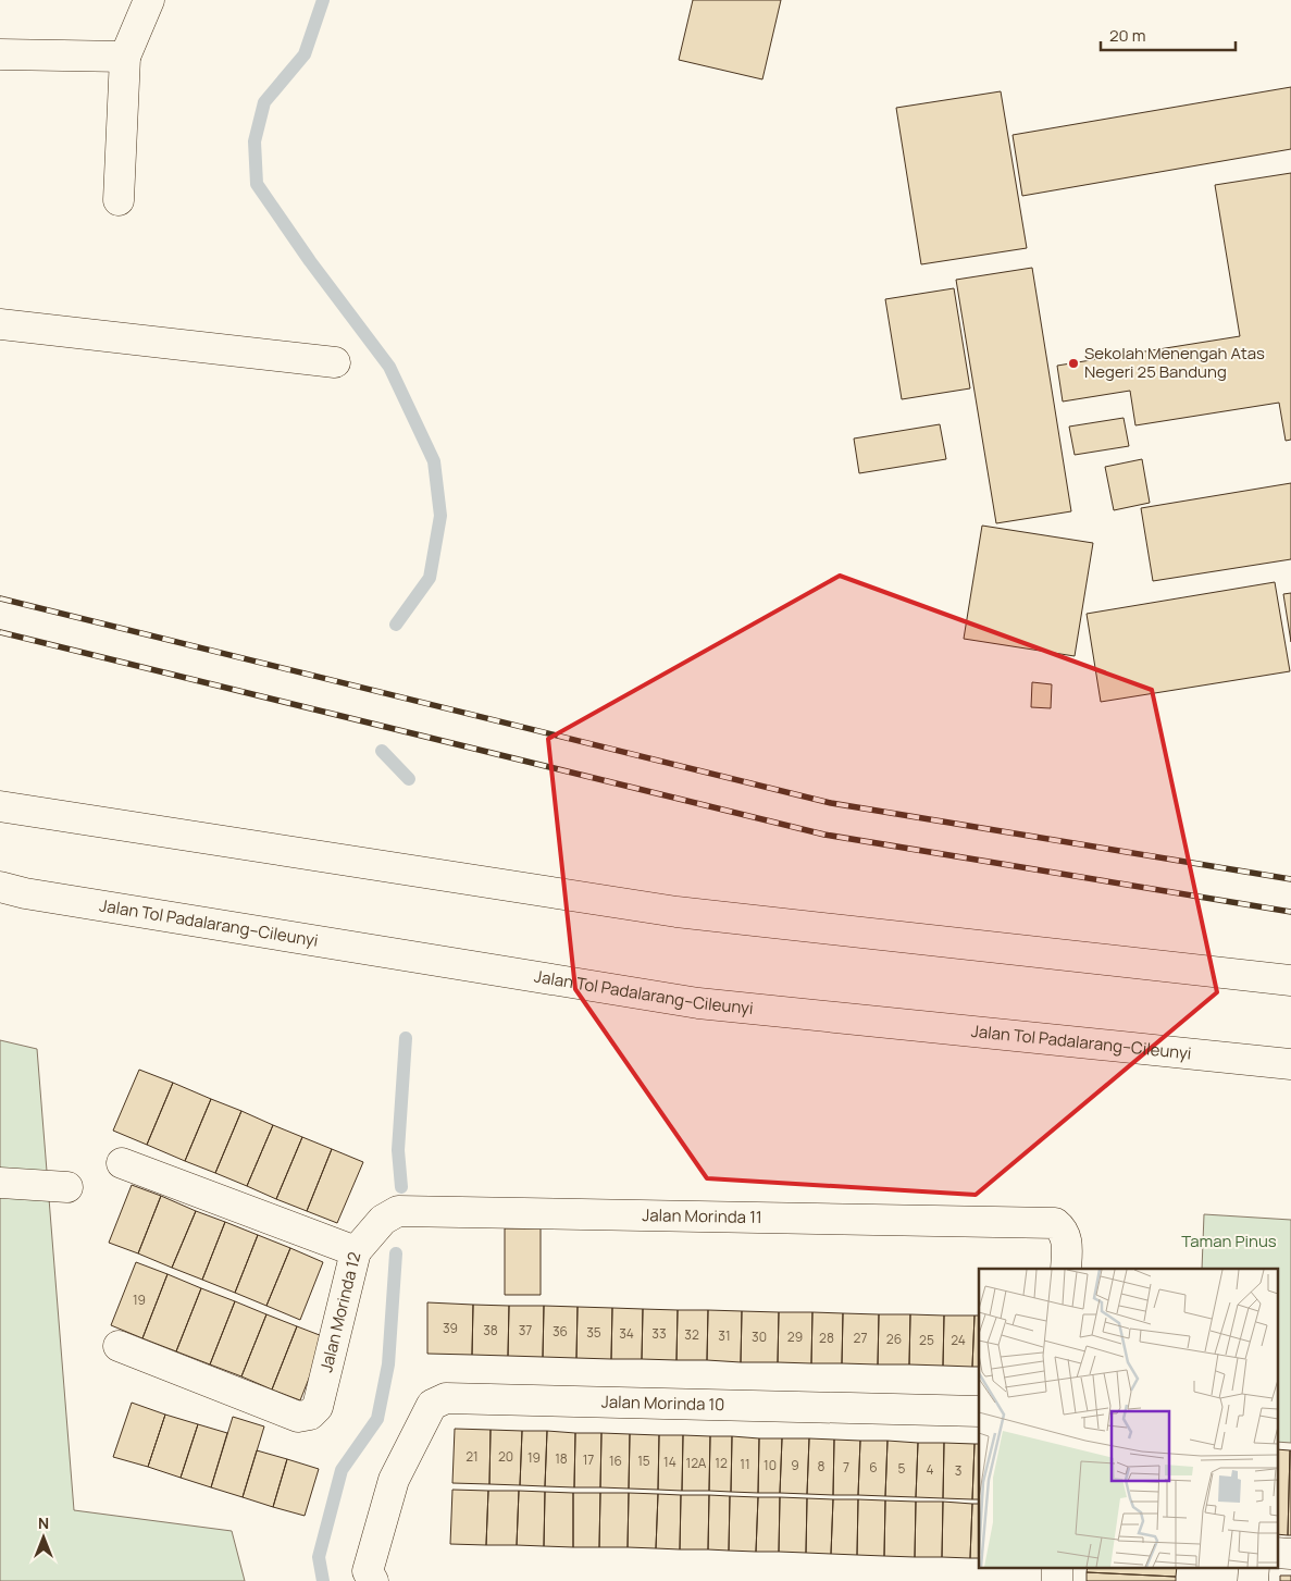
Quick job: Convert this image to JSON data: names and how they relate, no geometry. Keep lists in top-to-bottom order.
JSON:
{
  "streets": {
    "main road": [
      "Jalan Tol Padalarang–Cileunyi",
      "Jalan Morinda 11",
      "Jalan Morinda 12",
      "Jalan Morinda 10"
    ]
  },
  "crossings": [
    ["Jalan Morinda 11", "Jalan Morinda 12"]
  ],
  "parks": ["Taman Pinus"],
  "places": ["Sekolah Menengah Atas Negeri 25 Bandung"],
  "house_numbers": [
    "19",
    "39",
    "38",
    "37",
    "36",
    "35",
    "34",
    "33",
    "32",
    "31",
    "30",
    "29",
    "28",
    "27",
    "26",
    "25",
    "24",
    "21",
    "20",
    "19",
    "18",
    "17",
    "16",
    "15",
    "14",
    "12A",
    "12",
    "11",
    "10",
    "9",
    "8",
    "7",
    "6",
    "5",
    "4",
    "3"
  ],
  "scale_bar": "20 m",
  "north": "top"
}
